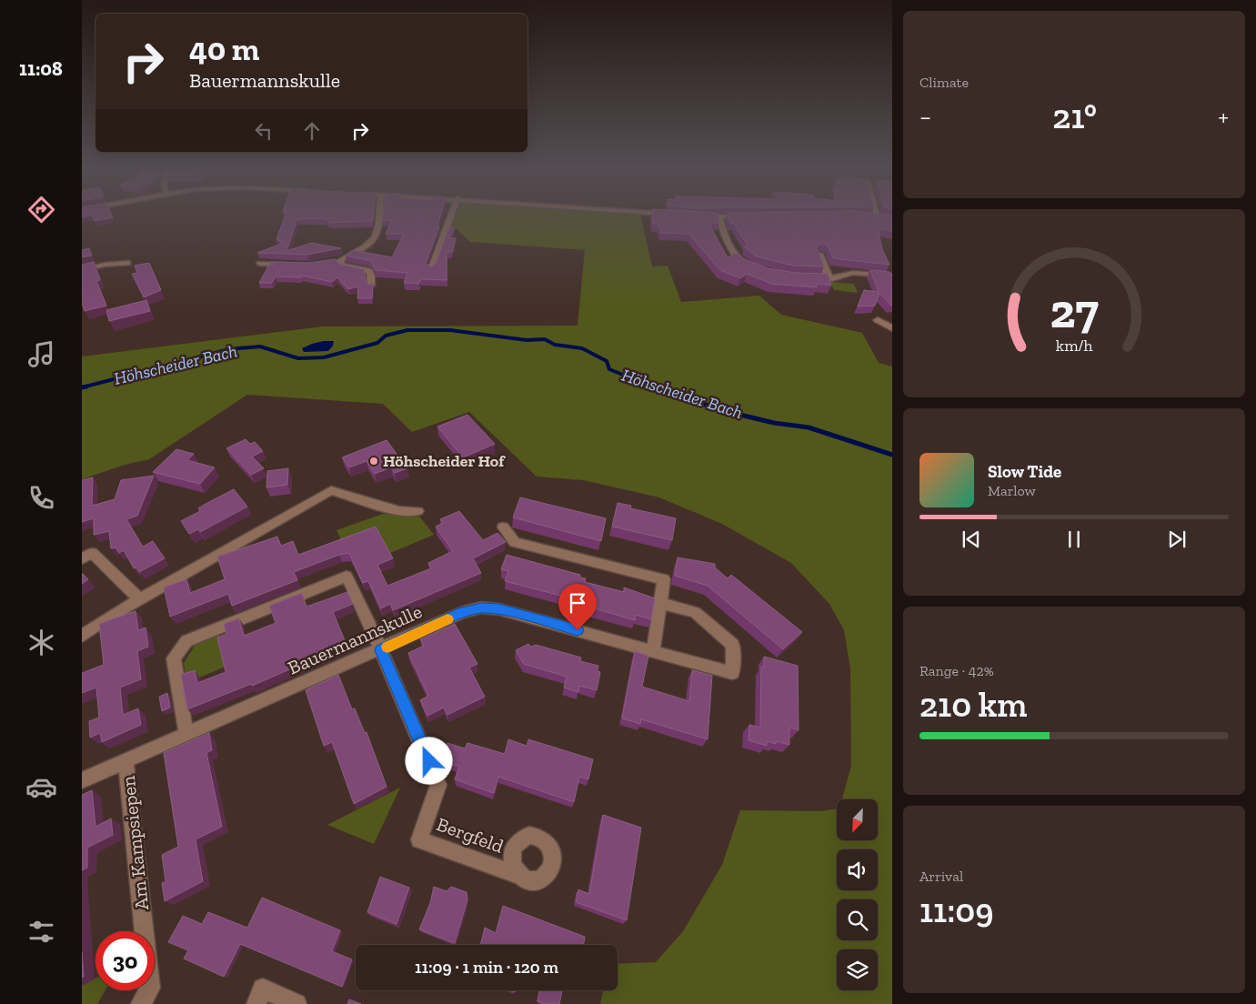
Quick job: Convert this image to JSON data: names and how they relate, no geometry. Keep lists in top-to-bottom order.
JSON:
{
  "streets": {
    "street": ["Bauermannskulle", "Bergfeld", "Am Kampsiepen"]
  },
  "crossings": [
    ["Bauermannskulle", "Bergfeld"],
    ["Bauermannskulle", "Am Kampsiepen"]
  ],
  "water": ["Höhscheider Bach"],
  "places": ["Höhscheider Hof"],
  "north": "bottom left",
  "page": {
    "tabs": "11:08",
    "tile": [
      "Climate",
      ["Range · 42%", "210 km"],
      ["Arrival", "11:09"]
    ],
    "turn": ["40 m", "Bauermannskulle"],
    "heat": ["−", "21°", "+"],
    "song": ["Slow Tide", "Marlow"],
    "limit": "30",
    "trip": "11:09 · 1 min · 120 m",
    "gauge": ["27", "km/h"]
  }
}
